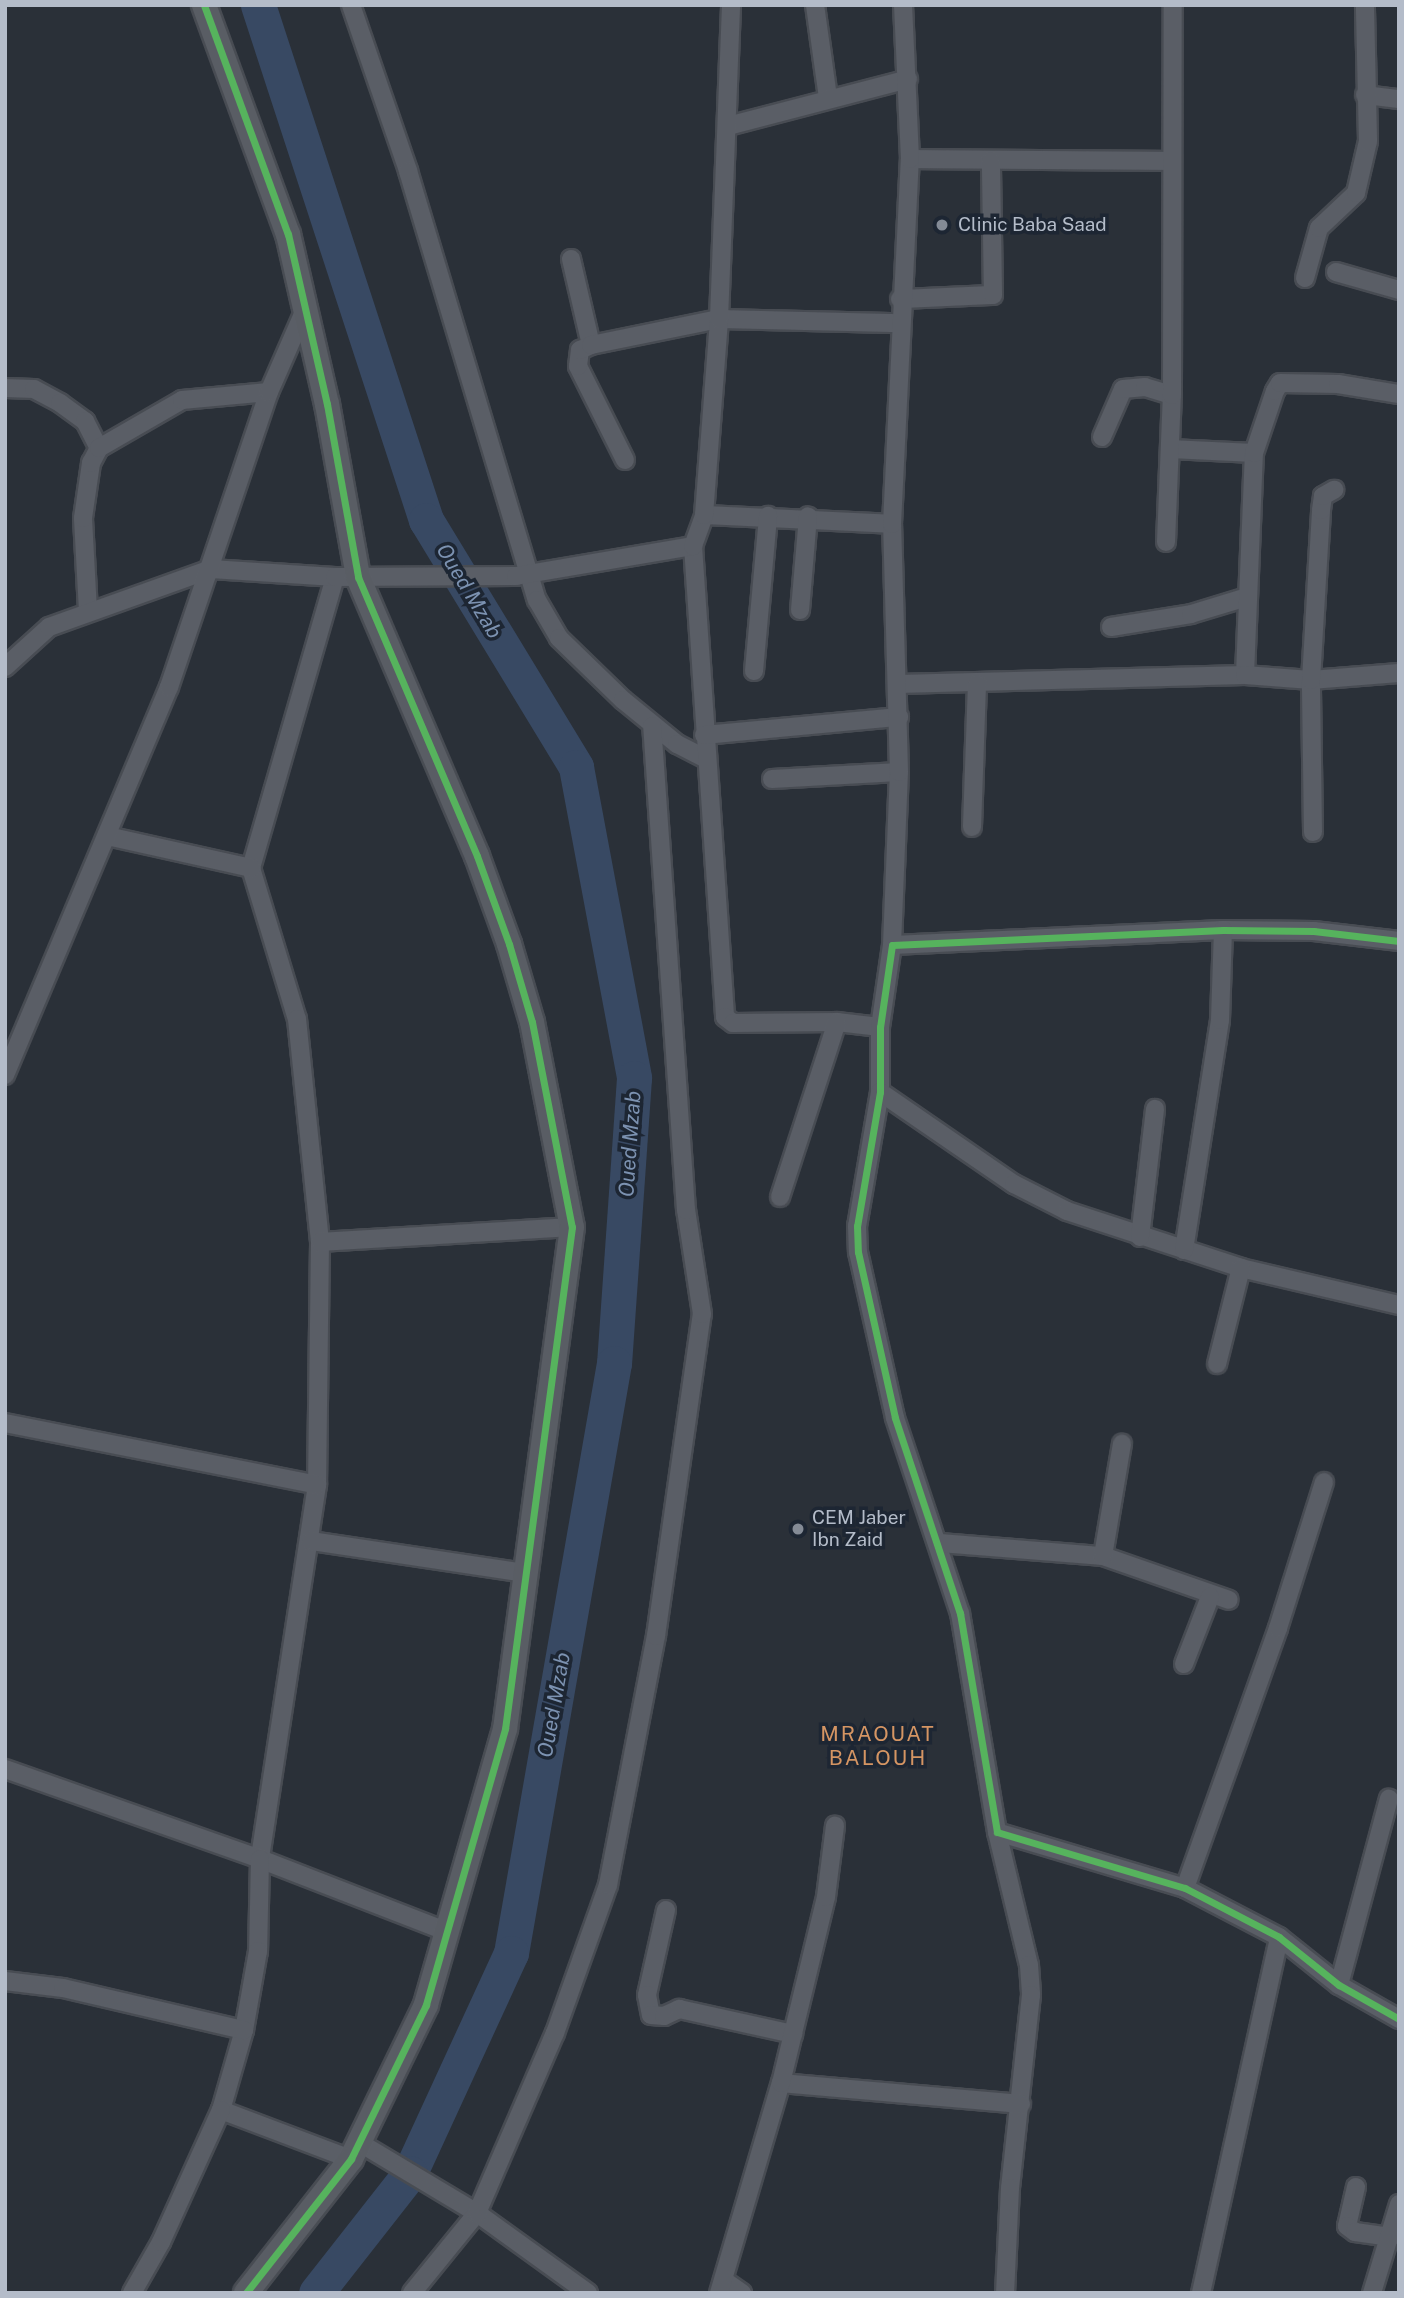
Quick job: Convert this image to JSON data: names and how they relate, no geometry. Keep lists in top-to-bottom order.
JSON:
{
  "districts": ["MRAOUAT BALOUH"],
  "water": ["Oued Mzab"],
  "places": ["Clinic Baba Saad", "CEM Jaber Ibn Zaid"]
}
